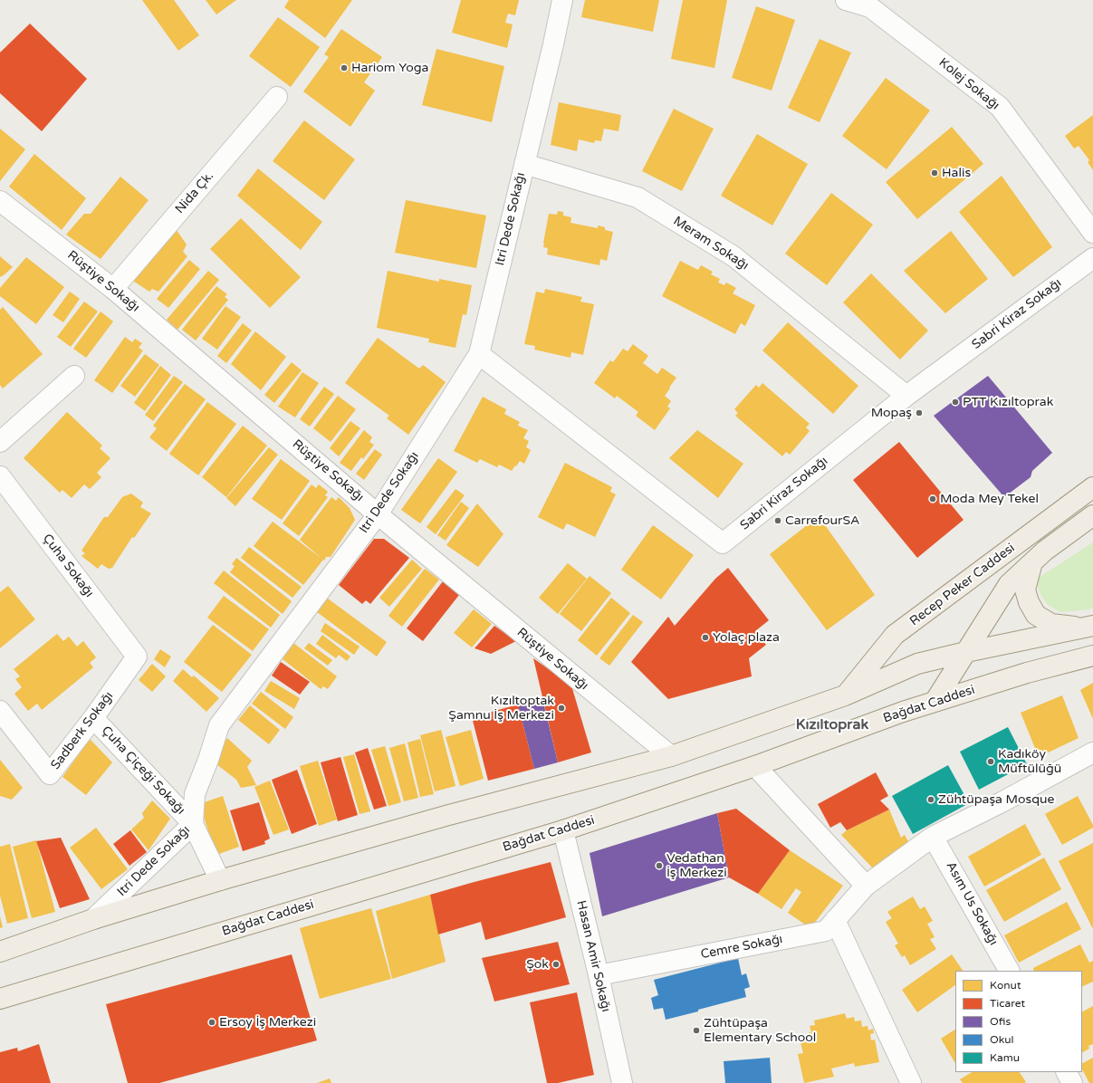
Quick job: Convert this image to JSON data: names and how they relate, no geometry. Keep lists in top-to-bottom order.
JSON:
{
  "streets": {
    "main road": ["Recep Peker Caddesi", "Bağdat Caddesi"],
    "street": [
      "Kolej Sokağı",
      "Nida Çk.",
      "Itri Dede Sokağı",
      "Meram Sokağı",
      "Rüştiye Sokağı",
      "Sabri Kiraz Sokağı",
      "Çuha Sokağı",
      "Sadberk Sokağı",
      "Çuha Çiçeği Sokağı",
      "Asım Us Sokağı",
      "Cemre Sokağı",
      "Hasan Amir Sokağı"
    ]
  },
  "crossings": [
    ["Nida Çk.", "Rüştiye Sokağı"],
    ["Itri Dede Sokağı", "Meram Sokağı"],
    ["Itri Dede Sokağı", "Rüştiye Sokağı"],
    ["Itri Dede Sokağı", "Sabri Kiraz Sokağı"],
    ["Itri Dede Sokağı", "Çuha Çiçeği Sokağı"],
    ["Meram Sokağı", "Sabri Kiraz Sokağı"],
    ["Çuha Sokağı", "Sadberk Sokağı"],
    ["Recep Peker Caddesi", "Bağdat Caddesi"],
    ["Bağdat Caddesi", "Hasan Amir Sokağı"],
    ["Sadberk Sokağı", "Çuha Çiçeği Sokağı"],
    ["Asım Us Sokağı", "Cemre Sokağı"],
    ["Cemre Sokağı", "Hasan Amir Sokağı"]
  ],
  "districts": ["Kızıltoprak"],
  "places": [
    "Hariom Yoga",
    "Halis",
    "PTT Kızıltoprak",
    "Mopaş",
    "Moda Mey Tekel",
    "CarrefourSA",
    "Yolaç plaza",
    "Kızıltoptak Şamnu İş Merkezi",
    "Kadıköy Müftülüğü",
    "Zühtüpaşa Mosque",
    "Vedathan İş Merkezi",
    "Şok",
    "Ersoy İş Merkezi",
    "Zühtüpaşa Elementary School"
  ],
  "legend": [
    "Konut",
    "Ticaret",
    "Ofis",
    "Okul",
    "Kamu"
  ]
}
